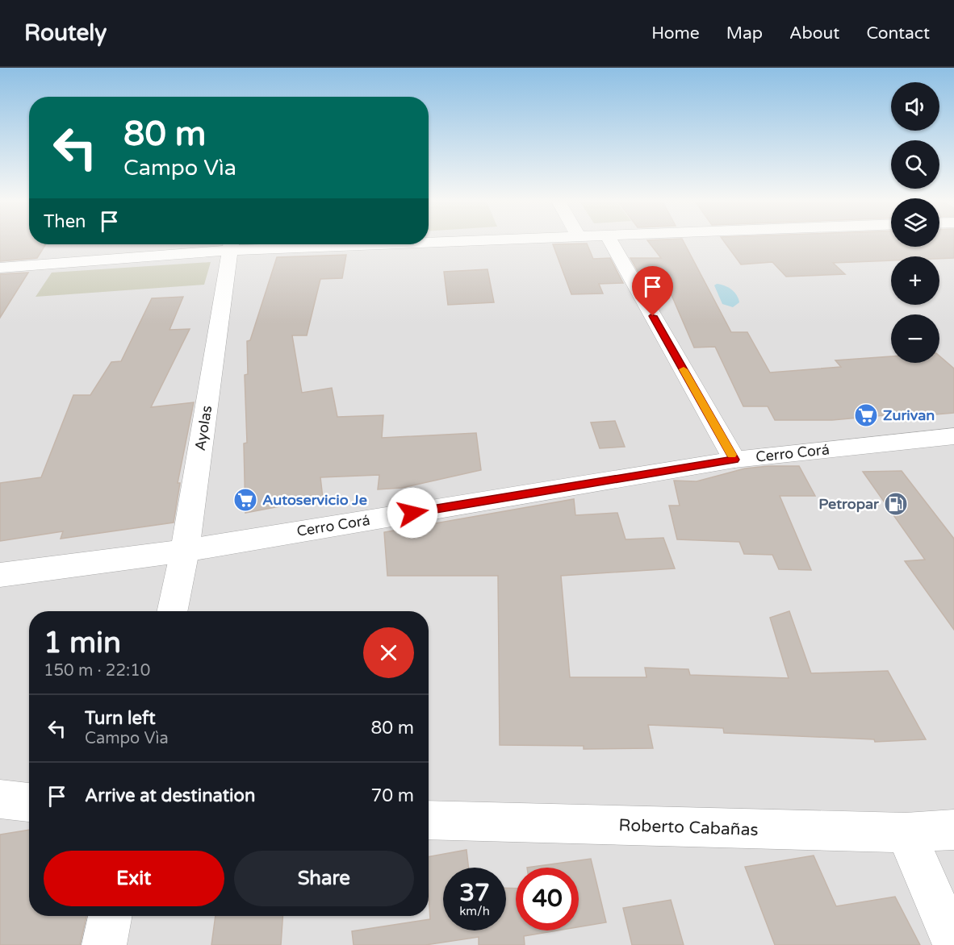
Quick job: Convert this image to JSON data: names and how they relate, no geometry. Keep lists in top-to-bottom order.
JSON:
{
  "streets": {
    "street": ["Ayolas", "Cerro Corá", "Roberto Cabañas"]
  },
  "crossings": [
    ["Ayolas", "Cerro Corá"]
  ],
  "places": {
    "supermarket": ["Zurivan", "Autoservicio Je"],
    "fuel station": ["Petropar"]
  },
  "page": {
    "header": "Routely",
    "nav": [
      "Home",
      "Map",
      "About",
      "Contact"
    ],
    "map_buttons": ["+", "−"],
    "turn": ["80 m", "Campo Vìa"],
    "then": "Then",
    "heading": ["1 min", "150 m · 22:10"],
    "list": [
      {
        "name": "Turn left",
        "note": "Campo Vìa",
        "value": "80 m"
      },
      {
        "name": "Arrive at destination",
        "value": "70 m"
      }
    ],
    "buttons": ["Exit", "Share"],
    "speed": "37 km/h",
    "limit": "40"
  }
}
